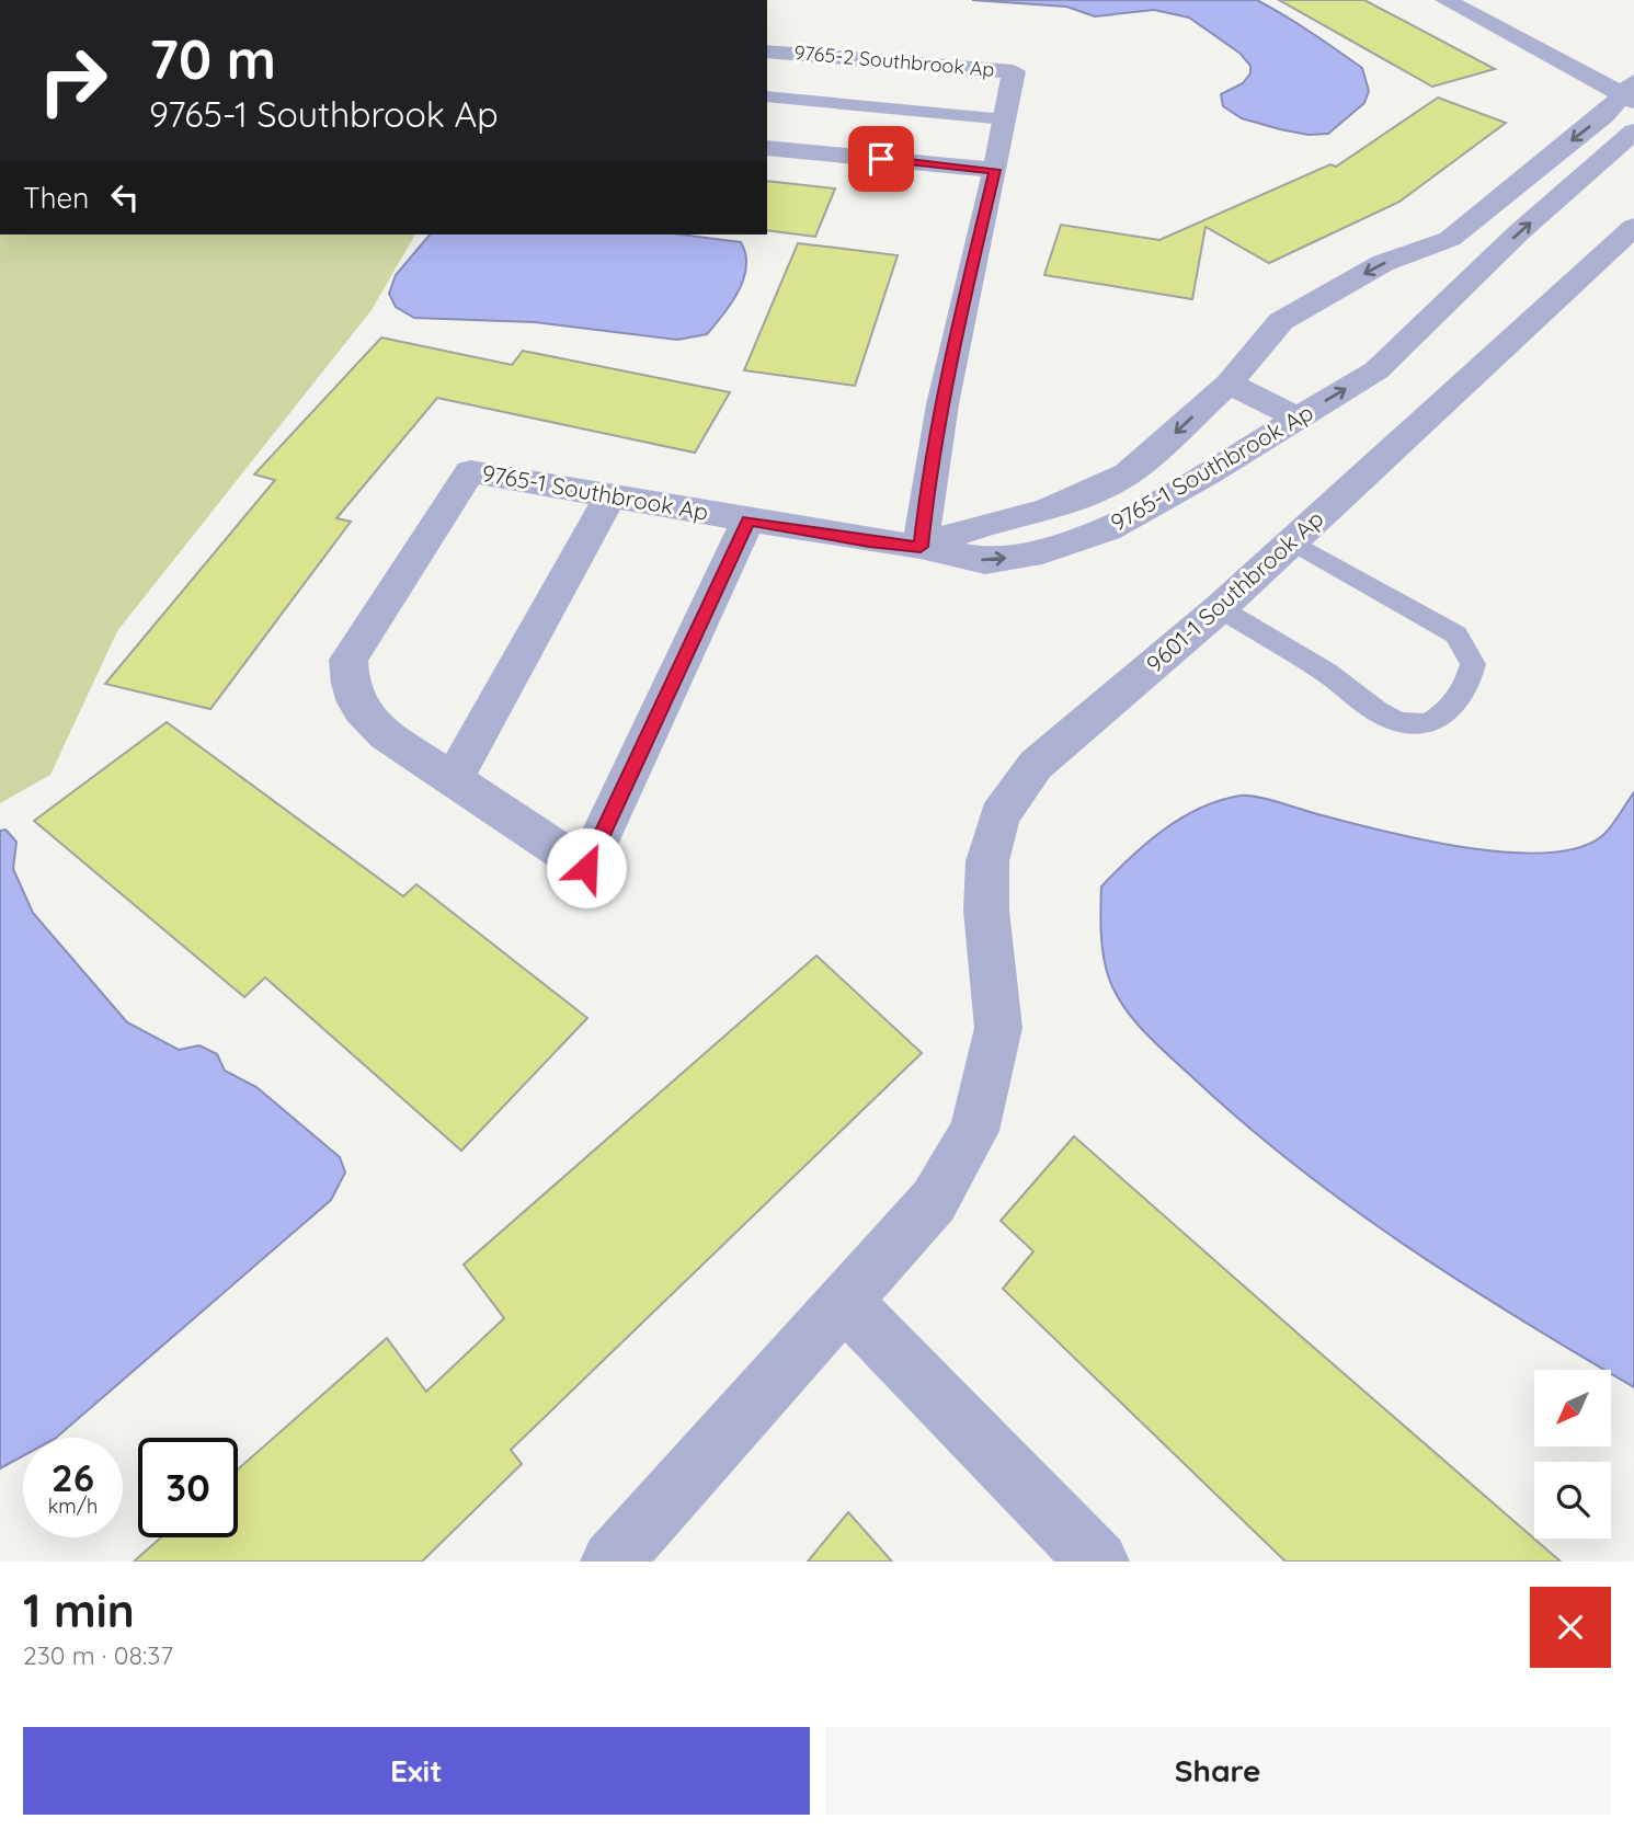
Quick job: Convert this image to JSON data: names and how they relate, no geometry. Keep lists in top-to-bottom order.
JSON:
{
  "streets": {
    "street": ["9765-2 Southbrook Ap", "9765-1 Southbrook Ap", "9601-1 Southbrook Ap"]
  },
  "crossings": [
    ["9765-2 Southbrook Ap", "9765-1 Southbrook Ap"]
  ],
  "north": "bottom left",
  "page": {
    "turn": ["70 m", "9765-1 Southbrook Ap"],
    "then": "Then",
    "speed": "26 km/h",
    "limit": "30",
    "heading": ["1 min", "230 m · 08:37"],
    "buttons": ["Exit", "Share"]
  }
}
